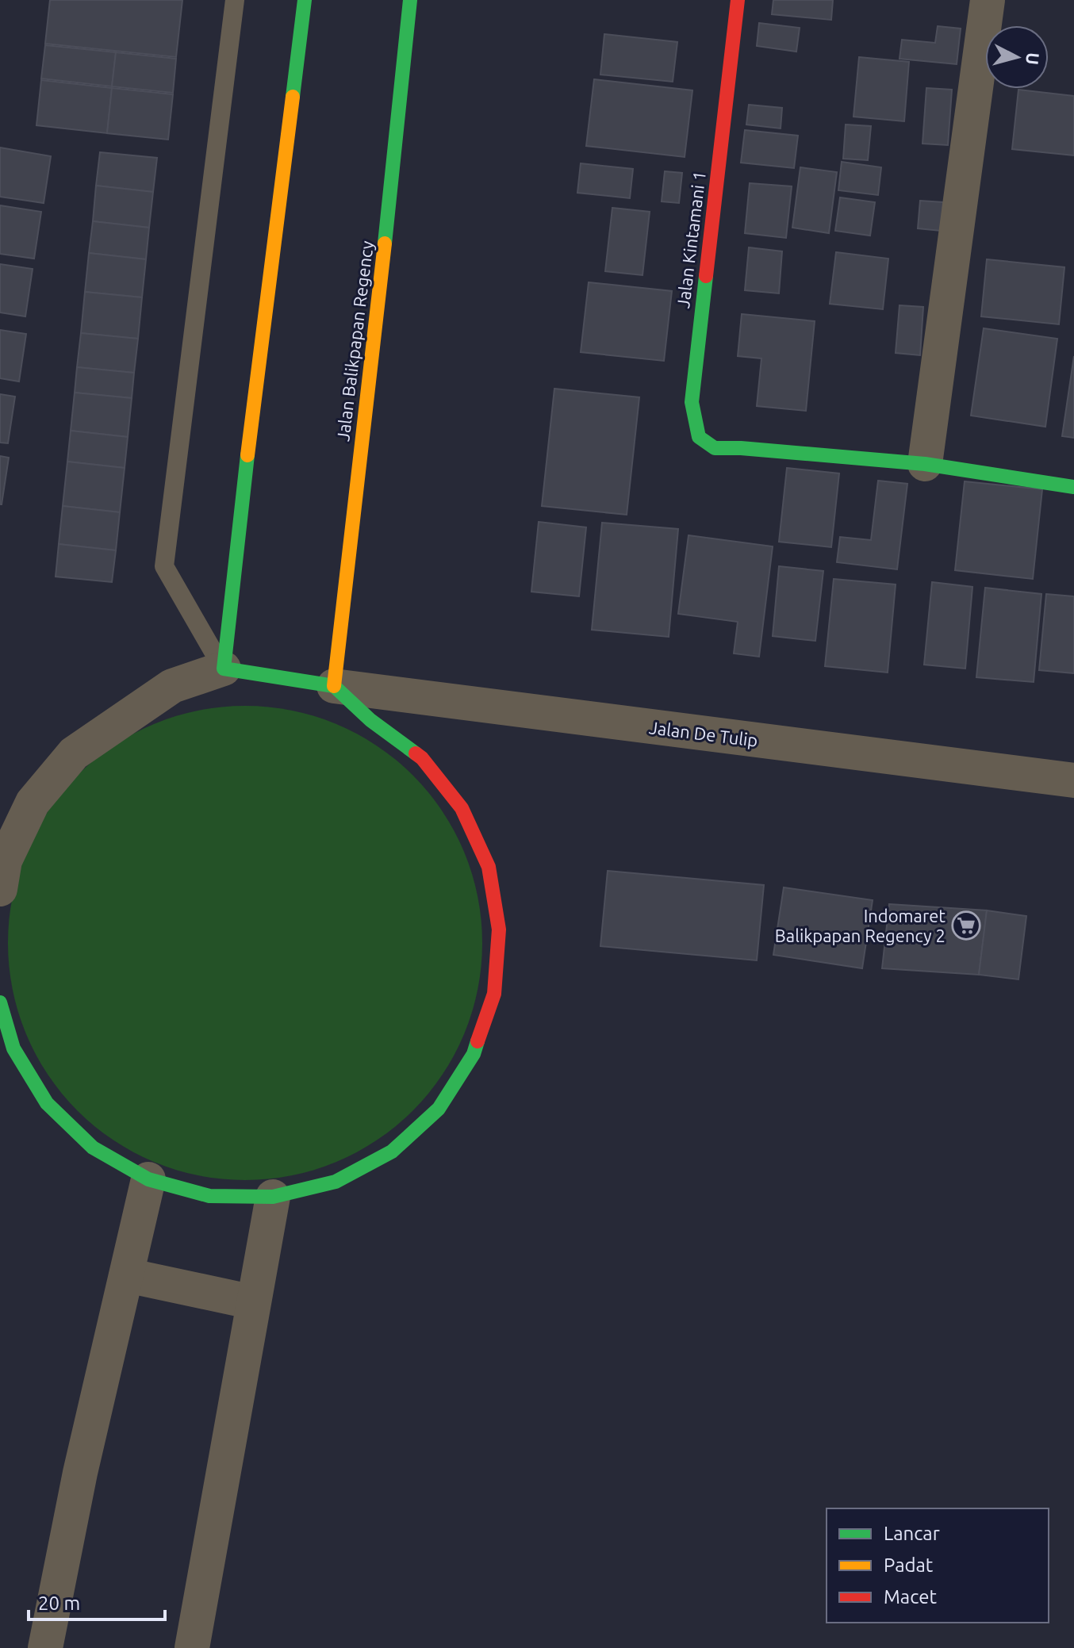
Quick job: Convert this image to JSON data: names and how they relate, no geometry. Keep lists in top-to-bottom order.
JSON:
{
  "streets": {
    "street": ["Jalan Kintamani 1", "Jalan Balikpapan Regency", "Jalan De Tulip"]
  },
  "crossings": [
    ["Jalan Balikpapan Regency", "Jalan De Tulip"]
  ],
  "places": {
    "supermarket": ["Indomaret Balikpapan Regency 2"]
  },
  "legend": ["Lancar", "Padat", "Macet"],
  "scale_bar": "20 m",
  "north": "right"
}
